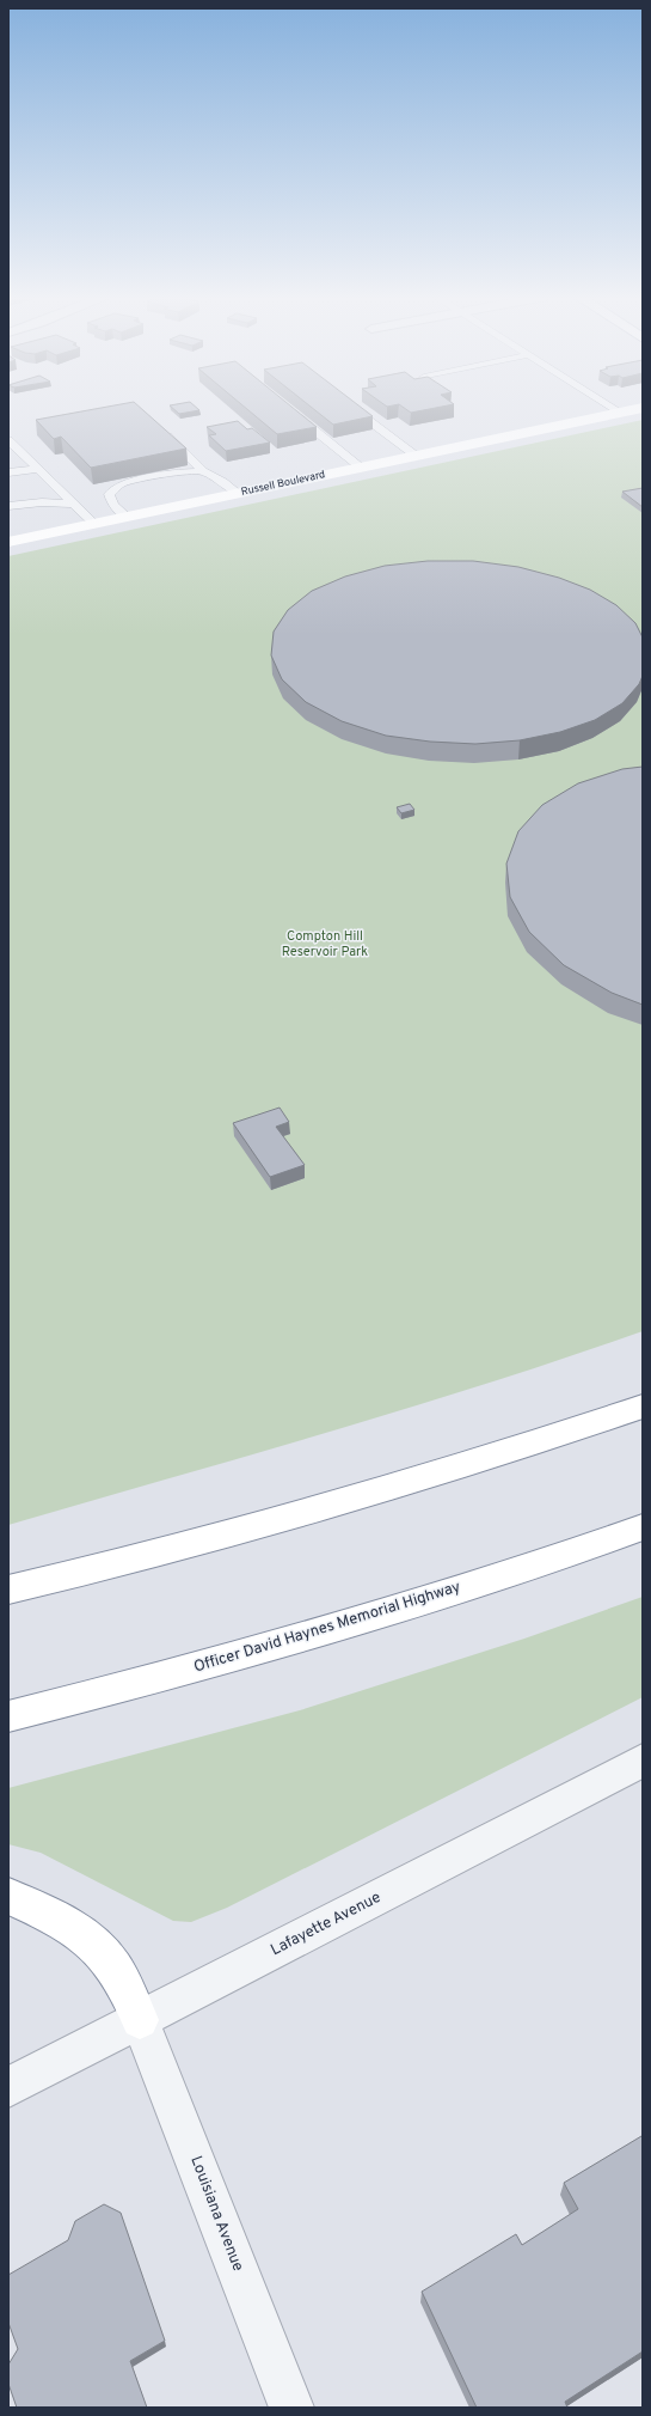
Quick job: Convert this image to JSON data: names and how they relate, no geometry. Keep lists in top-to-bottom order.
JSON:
{
  "streets": {
    "main road": ["Russell Boulevard", "Officer David Haynes Memorial Highway"],
    "street": ["Lafayette Avenue", "Louisiana Avenue"]
  },
  "crossings": [
    ["Lafayette Avenue", "Louisiana Avenue"]
  ],
  "parks": ["Compton Hill Reservoir Park"]
}
